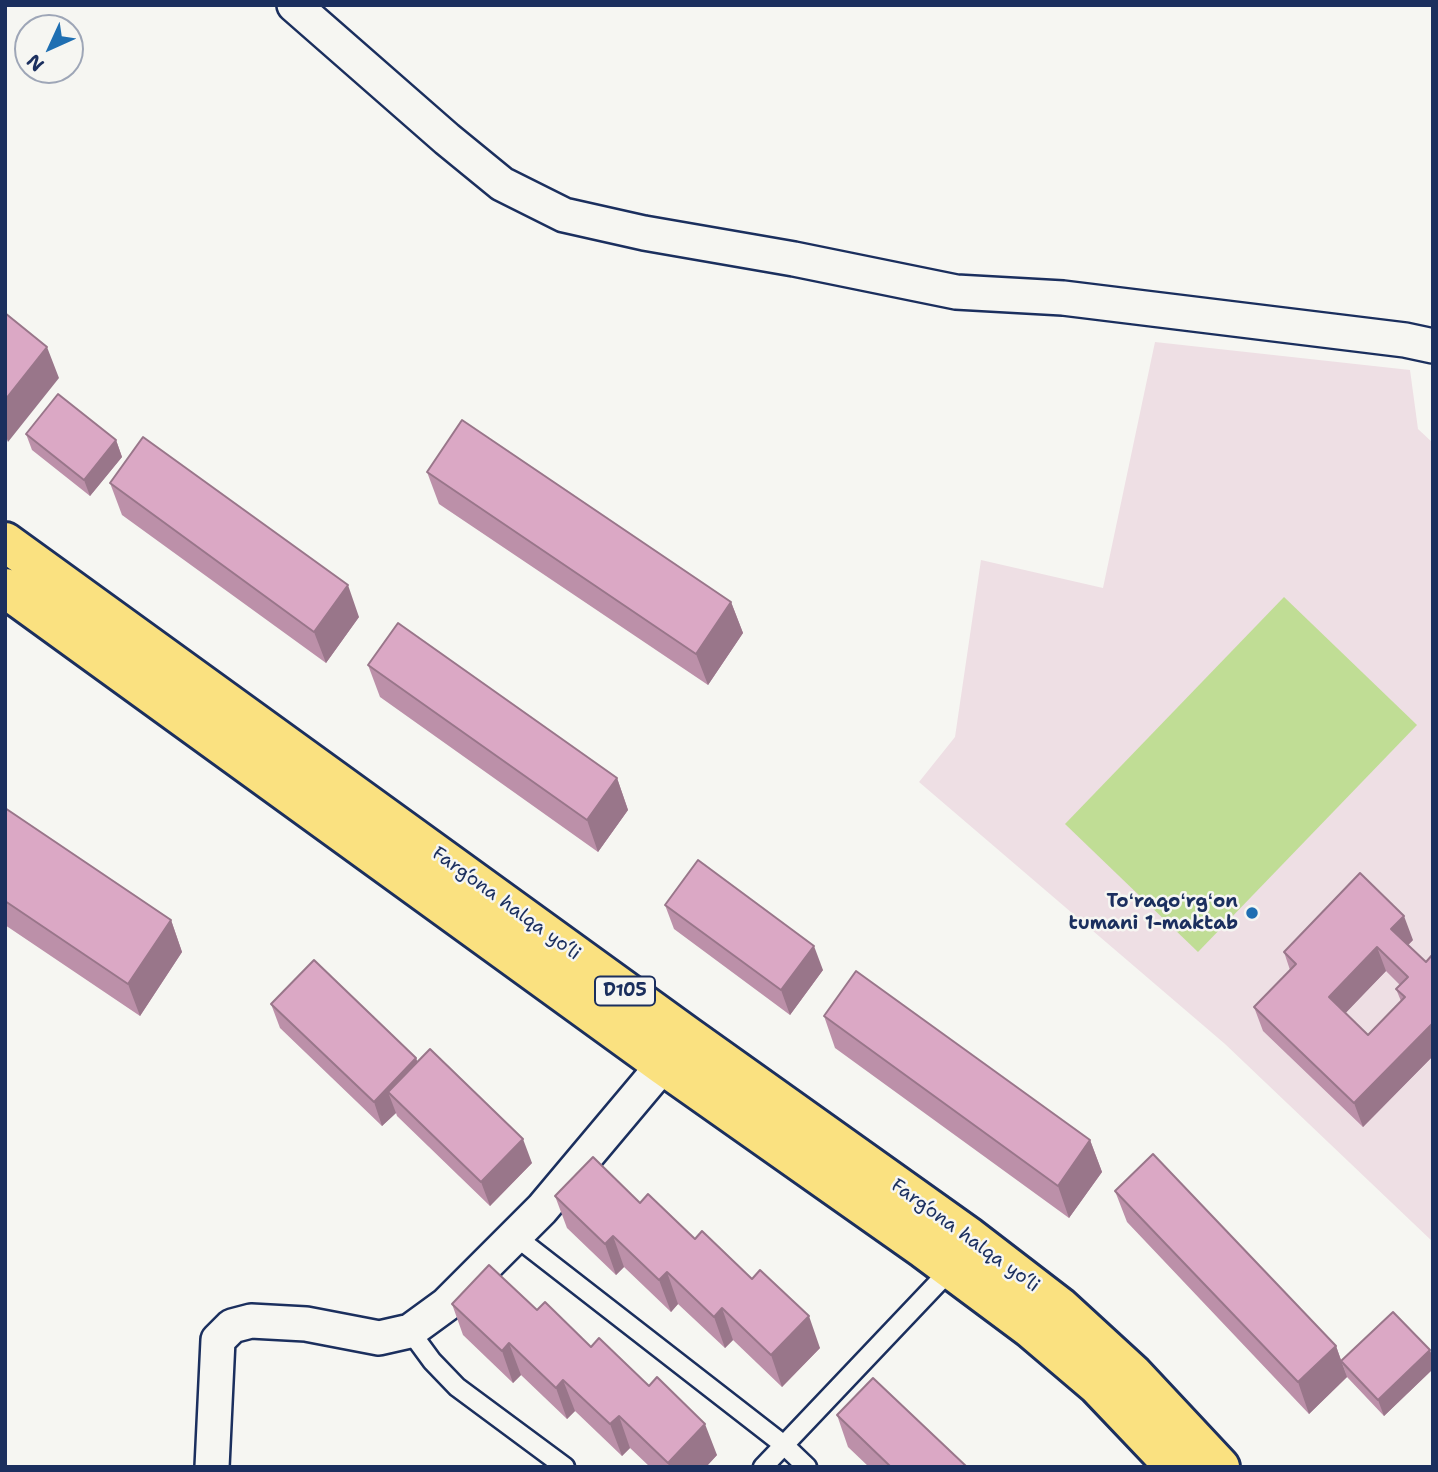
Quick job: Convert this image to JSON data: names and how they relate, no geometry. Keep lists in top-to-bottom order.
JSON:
{
  "streets": {
    "highway": ["Farg‘ona halqa yo‘li", "D105"]
  },
  "places": ["Toʻraqoʻrgʻon tumani 1-maktab"],
  "north": "bottom left"
}
